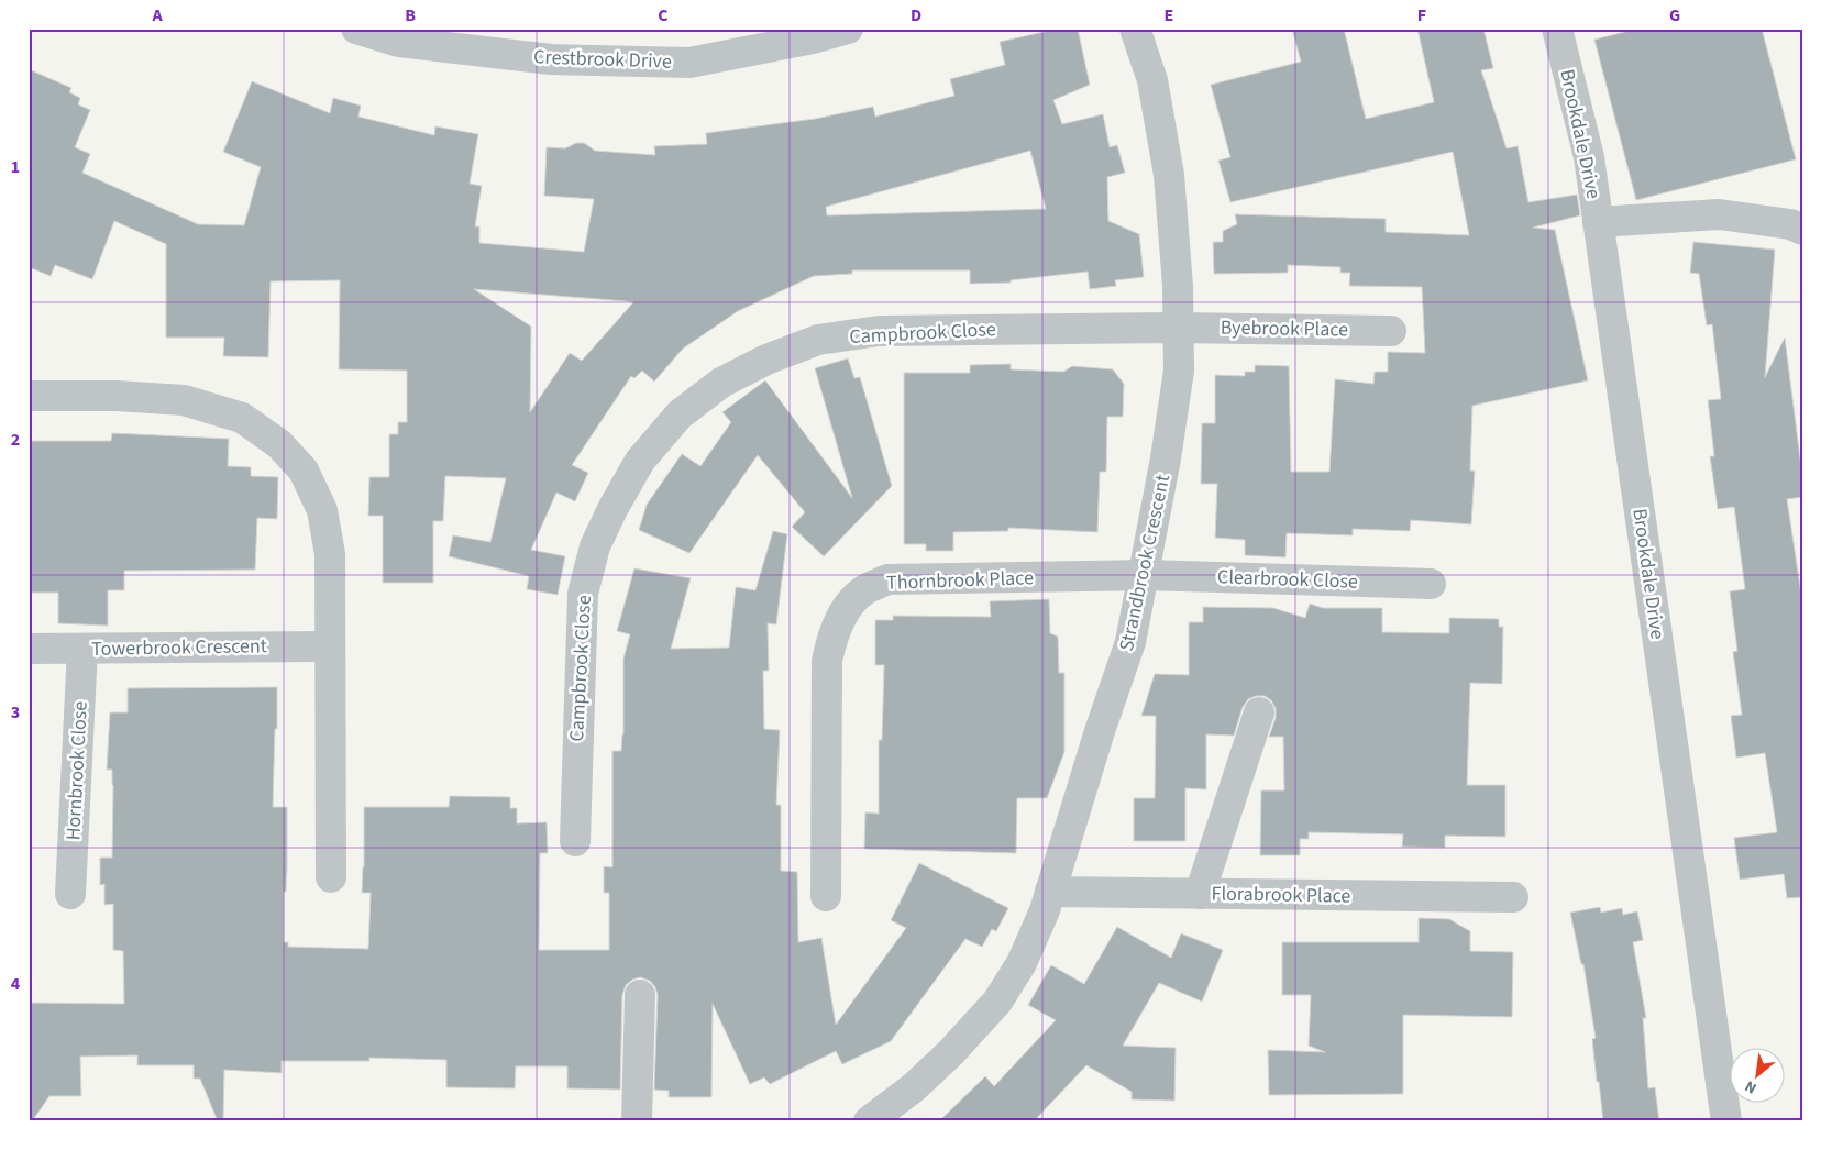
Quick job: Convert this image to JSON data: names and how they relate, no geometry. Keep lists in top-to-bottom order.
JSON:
{
  "streets": {
    "street": [
      "Crestbrook Drive",
      "Brookdale Drive",
      "Byebrook Place",
      "Campbrook Close",
      "Strandbrook Crescent",
      "Clearbrook Close",
      "Thornbrook Place",
      "Towerbrook Crescent",
      "Hornbrook Close",
      "Florabrook Place"
    ]
  },
  "crossings": [
    ["Byebrook Place", "Campbrook Close"],
    ["Byebrook Place", "Strandbrook Crescent"],
    ["Campbrook Close", "Strandbrook Crescent"],
    ["Strandbrook Crescent", "Clearbrook Close"],
    ["Strandbrook Crescent", "Thornbrook Place"],
    ["Strandbrook Crescent", "Florabrook Place"],
    ["Clearbrook Close", "Thornbrook Place"],
    ["Towerbrook Crescent", "Hornbrook Close"]
  ],
  "north": "bottom left",
  "grid": {
    "columns": [
      "A",
      "B",
      "C",
      "D",
      "E",
      "F",
      "G"
    ],
    "rows": [
      "1",
      "2",
      "3",
      "4"
    ]
  }
}
